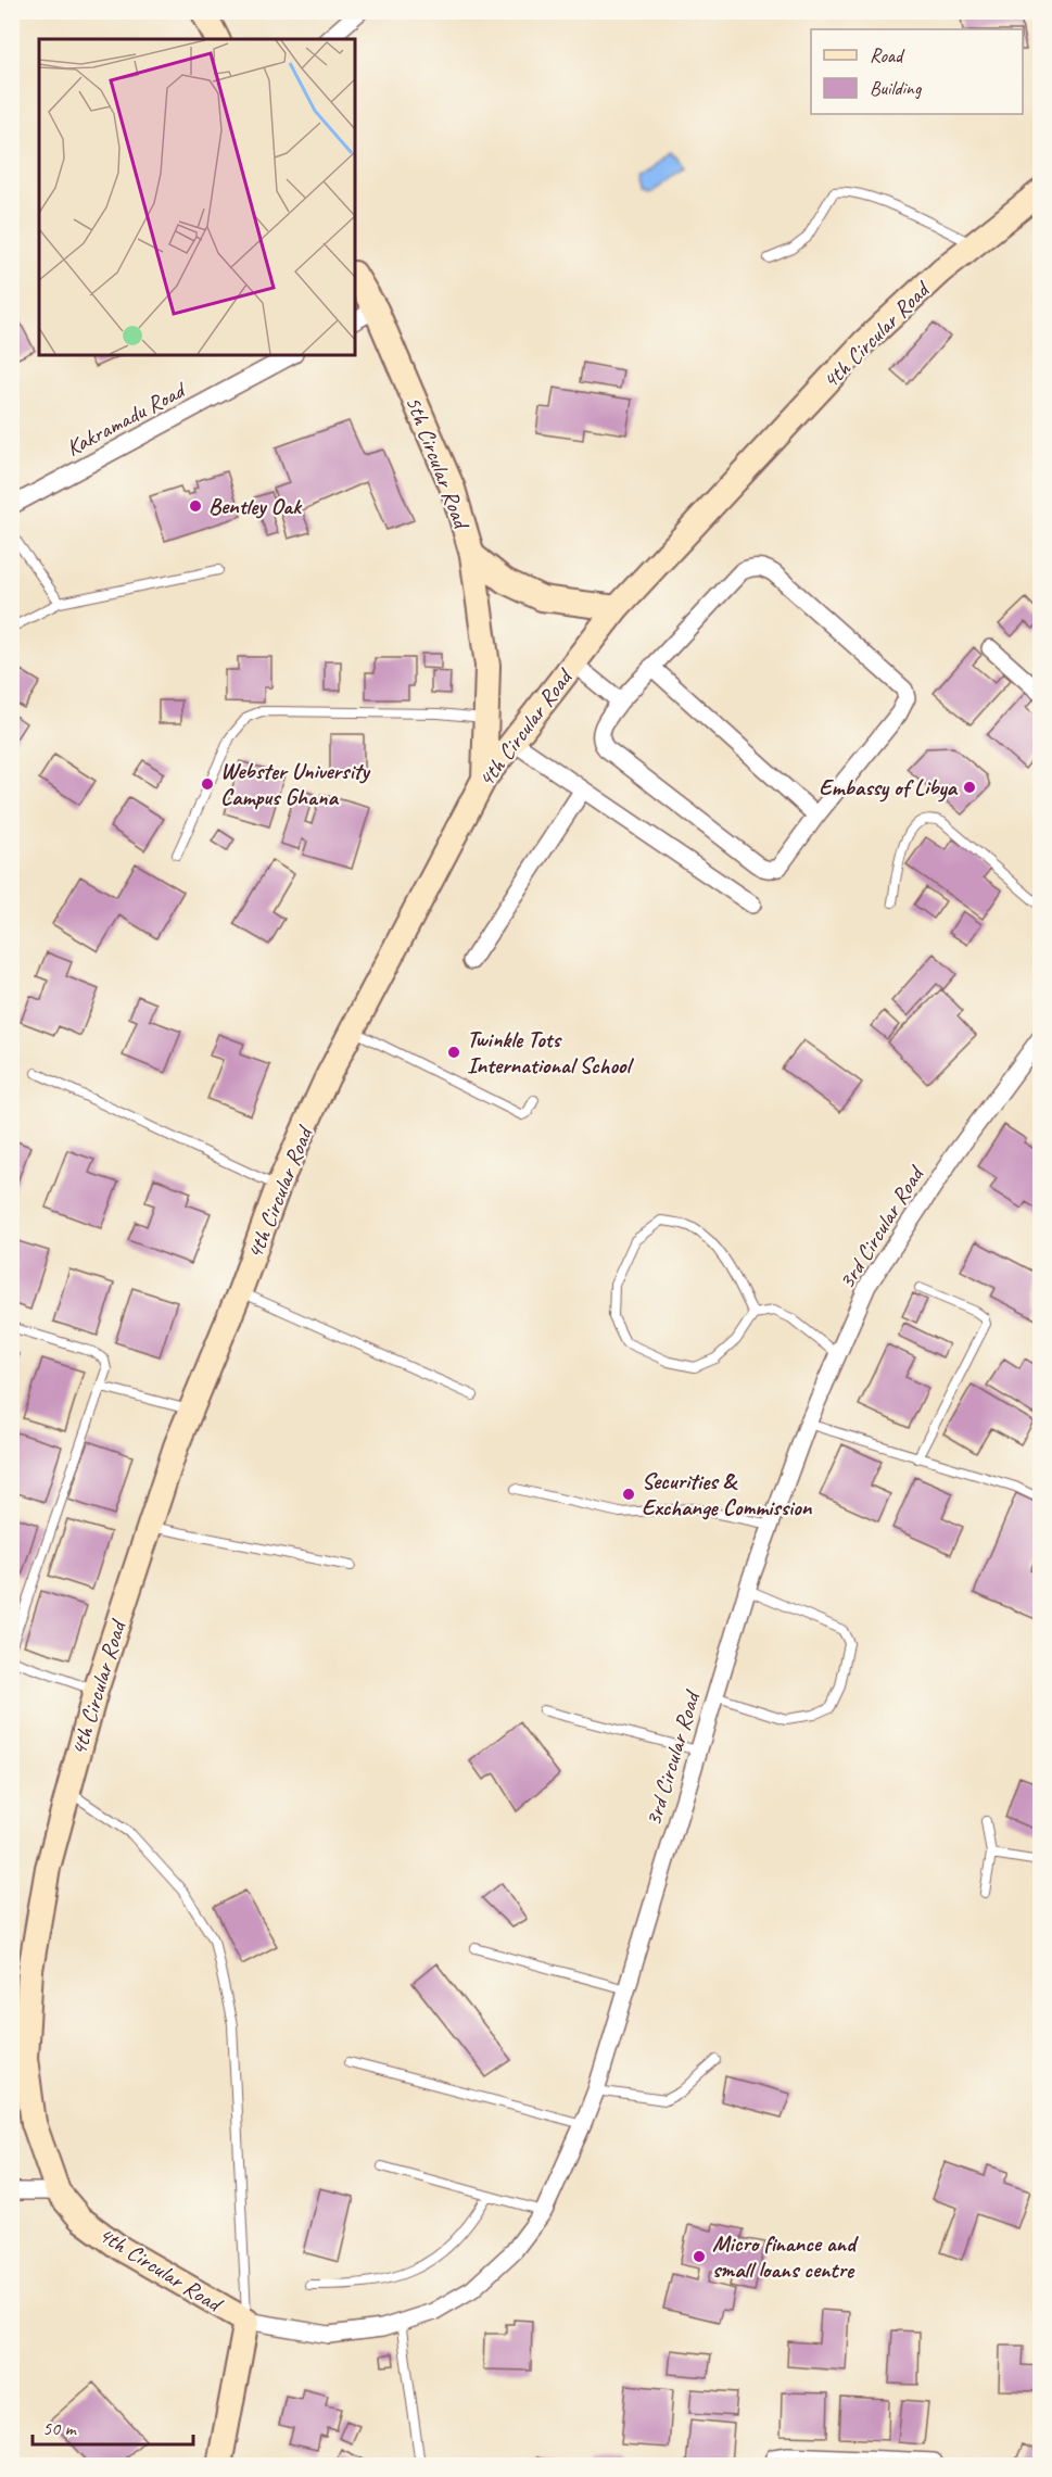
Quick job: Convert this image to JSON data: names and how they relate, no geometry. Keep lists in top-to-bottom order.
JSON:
{
  "streets": {
    "street": [
      "4th Circular Road",
      "Kakramadu Road",
      "5th Circular Road",
      "3rd Circular Road"
    ]
  },
  "crossings": [
    ["4th Circular Road", "5th Circular Road"],
    ["4th Circular Road", "3rd Circular Road"]
  ],
  "places": [
    "Bentley Oak",
    "Webster University Campus Ghana",
    "Embassy of Libya",
    "Twinkle Tots International School",
    "Securities & Exchange Commission",
    "Micro finance and small loans centre"
  ],
  "legend": ["Road", "Building"],
  "scale_bar": "50 m"
}
